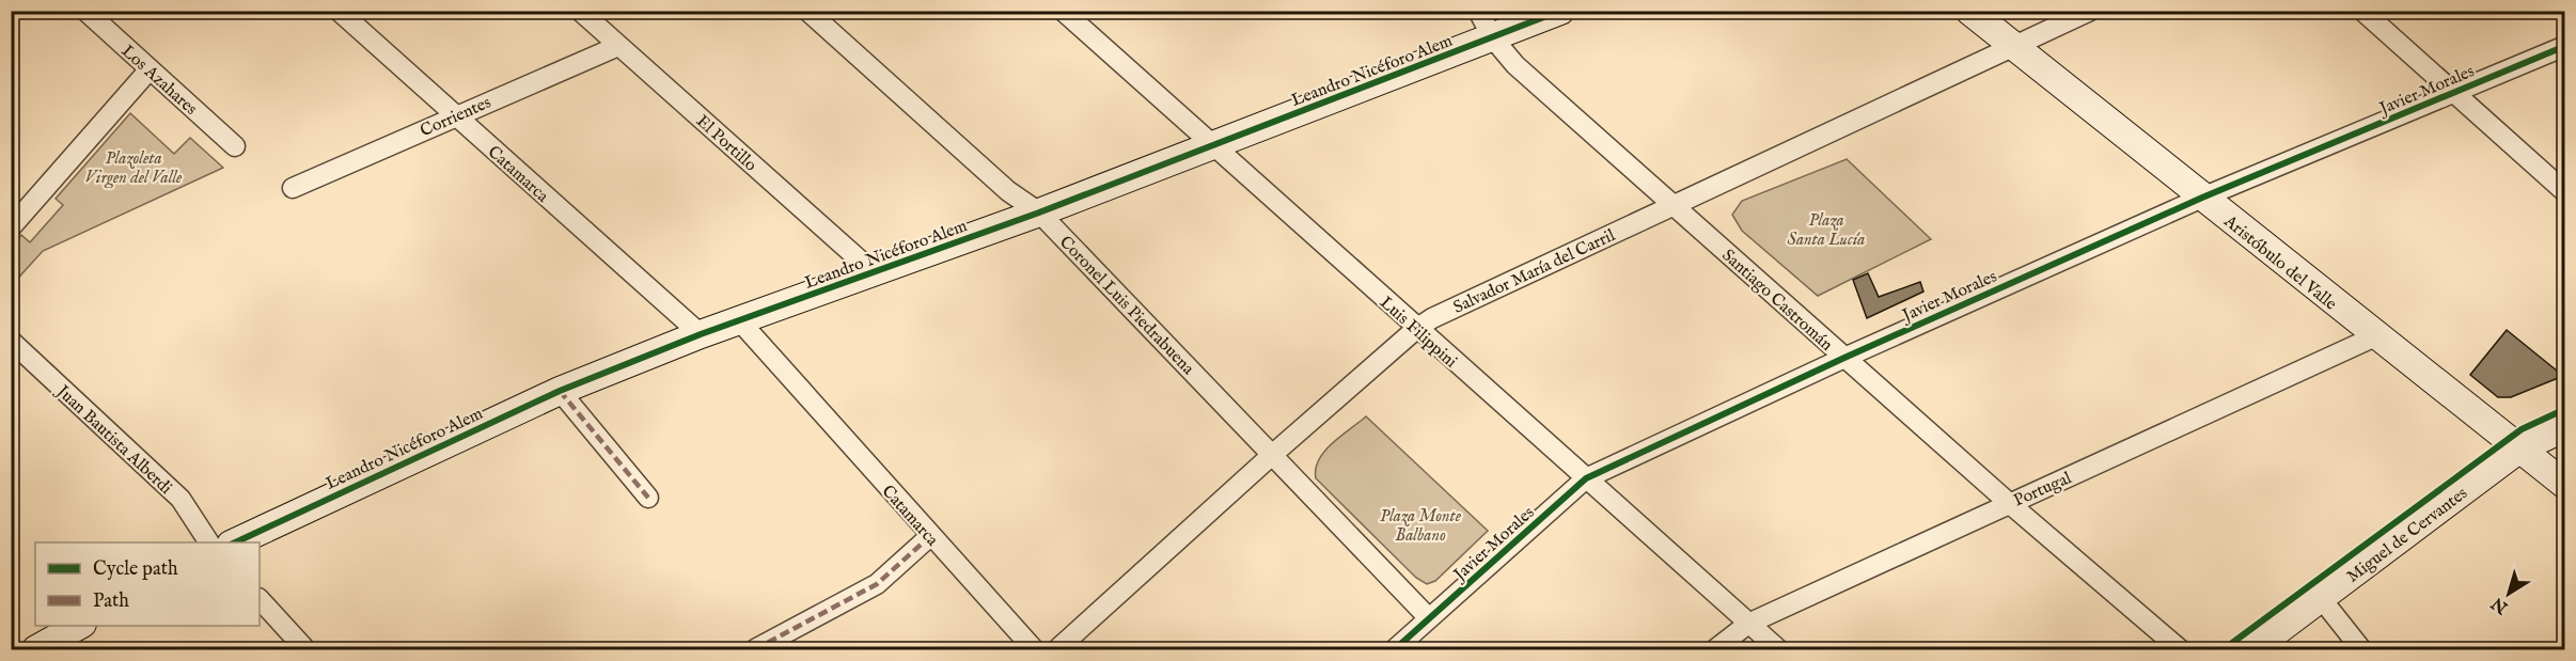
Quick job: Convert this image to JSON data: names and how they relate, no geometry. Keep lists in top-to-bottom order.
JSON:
{
  "streets": {
    "street": [
      "Leandro Nicéforo Alem",
      "Los Azahares",
      "Javier Morales",
      "Corrientes",
      "El Portillo",
      "Catamarca",
      "Aristóbulo del Valle",
      "Salvador María del Carril",
      "Santiago Castromán",
      "Coronel Luis Piedrabuena",
      "Luis Filippini",
      "Juan Bautista Alberdi",
      "Portugal",
      "Miguel de Cervantes"
    ]
  },
  "crossings": [
    ["Leandro Nicéforo Alem", "El Portillo"],
    ["Leandro Nicéforo Alem", "Catamarca"],
    ["Leandro Nicéforo Alem", "Santiago Castromán"],
    ["Leandro Nicéforo Alem", "Coronel Luis Piedrabuena"],
    ["Leandro Nicéforo Alem", "Luis Filippini"],
    ["Javier Morales", "Aristóbulo del Valle"],
    ["Javier Morales", "Santiago Castromán"],
    ["Javier Morales", "Coronel Luis Piedrabuena"],
    ["Javier Morales", "Luis Filippini"],
    ["Corrientes", "El Portillo"],
    ["Corrientes", "Catamarca"],
    ["Aristóbulo del Valle", "Salvador María del Carril"],
    ["Aristóbulo del Valle", "Portugal"],
    ["Aristóbulo del Valle", "Miguel de Cervantes"],
    ["Salvador María del Carril", "Santiago Castromán"],
    ["Salvador María del Carril", "Coronel Luis Piedrabuena"],
    ["Salvador María del Carril", "Luis Filippini"],
    ["Santiago Castromán", "Portugal"],
    ["Luis Filippini", "Portugal"]
  ],
  "parks": ["Plazoleta Virgen del Valle", "Plaza Santa Lucía", "Plaza Monte Balbano"],
  "legend": ["Cycle path", "Path"],
  "north": "bottom left"
}
